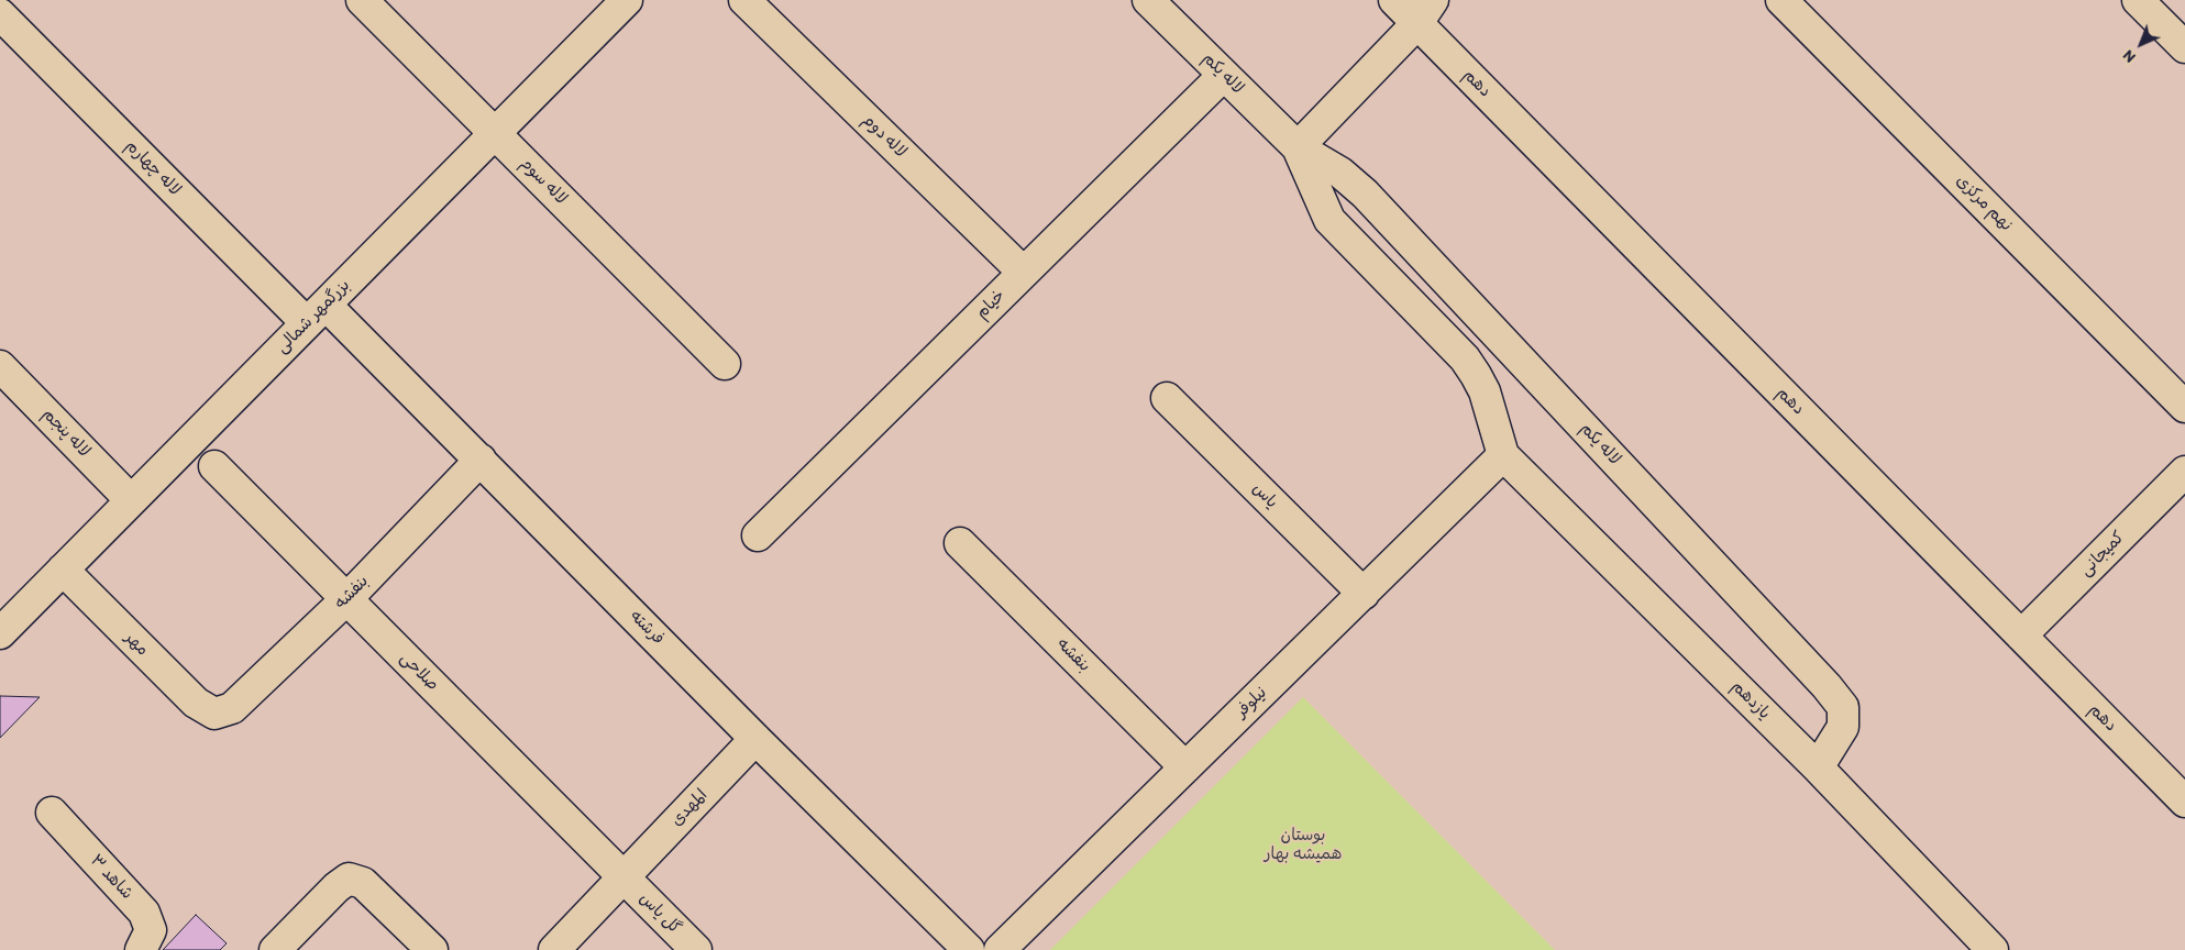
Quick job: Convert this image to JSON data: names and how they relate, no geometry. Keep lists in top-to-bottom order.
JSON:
{
  "streets": {
    "street": [
      "لاله یکم",
      "دهم",
      "لاله دوم",
      "لاله چهارم",
      "لاله سوم",
      "نهم مرکزی",
      "خیام",
      "بزرگمهر شمالی",
      "لاله پنجم",
      "یاس",
      "کمیجانی",
      "بنفشه",
      "فرشته",
      "مهر",
      "صلاحی",
      "یازدهم",
      "نیلوفر",
      "المهدی",
      "شاهد ۳",
      "گل یاس"
    ]
  },
  "crossings": [
    ["لاله یکم", "خیام"],
    ["لاله یکم", "یازدهم"],
    ["لاله یکم", "نیلوفر"],
    ["دهم", "کمیجانی"],
    ["لاله دوم", "خیام"],
    ["لاله چهارم", "بزرگمهر شمالی"],
    ["لاله چهارم", "فرشته"],
    ["لاله سوم", "بزرگمهر شمالی"],
    ["بزرگمهر شمالی", "لاله پنجم"],
    ["بزرگمهر شمالی", "فرشته"],
    ["بزرگمهر شمالی", "مهر"],
    ["یاس", "نیلوفر"],
    ["بنفشه", "فرشته"],
    ["بنفشه", "مهر"],
    ["بنفشه", "صلاحی"],
    ["بنفشه", "نیلوفر"],
    ["فرشته", "المهدی"],
    ["صلاحی", "المهدی"],
    ["صلاحی", "گل یاس"],
    ["یازدهم", "نیلوفر"],
    ["المهدی", "گل یاس"]
  ],
  "parks": ["بوستان همیشه بهار"],
  "north": "bottom left"
}
